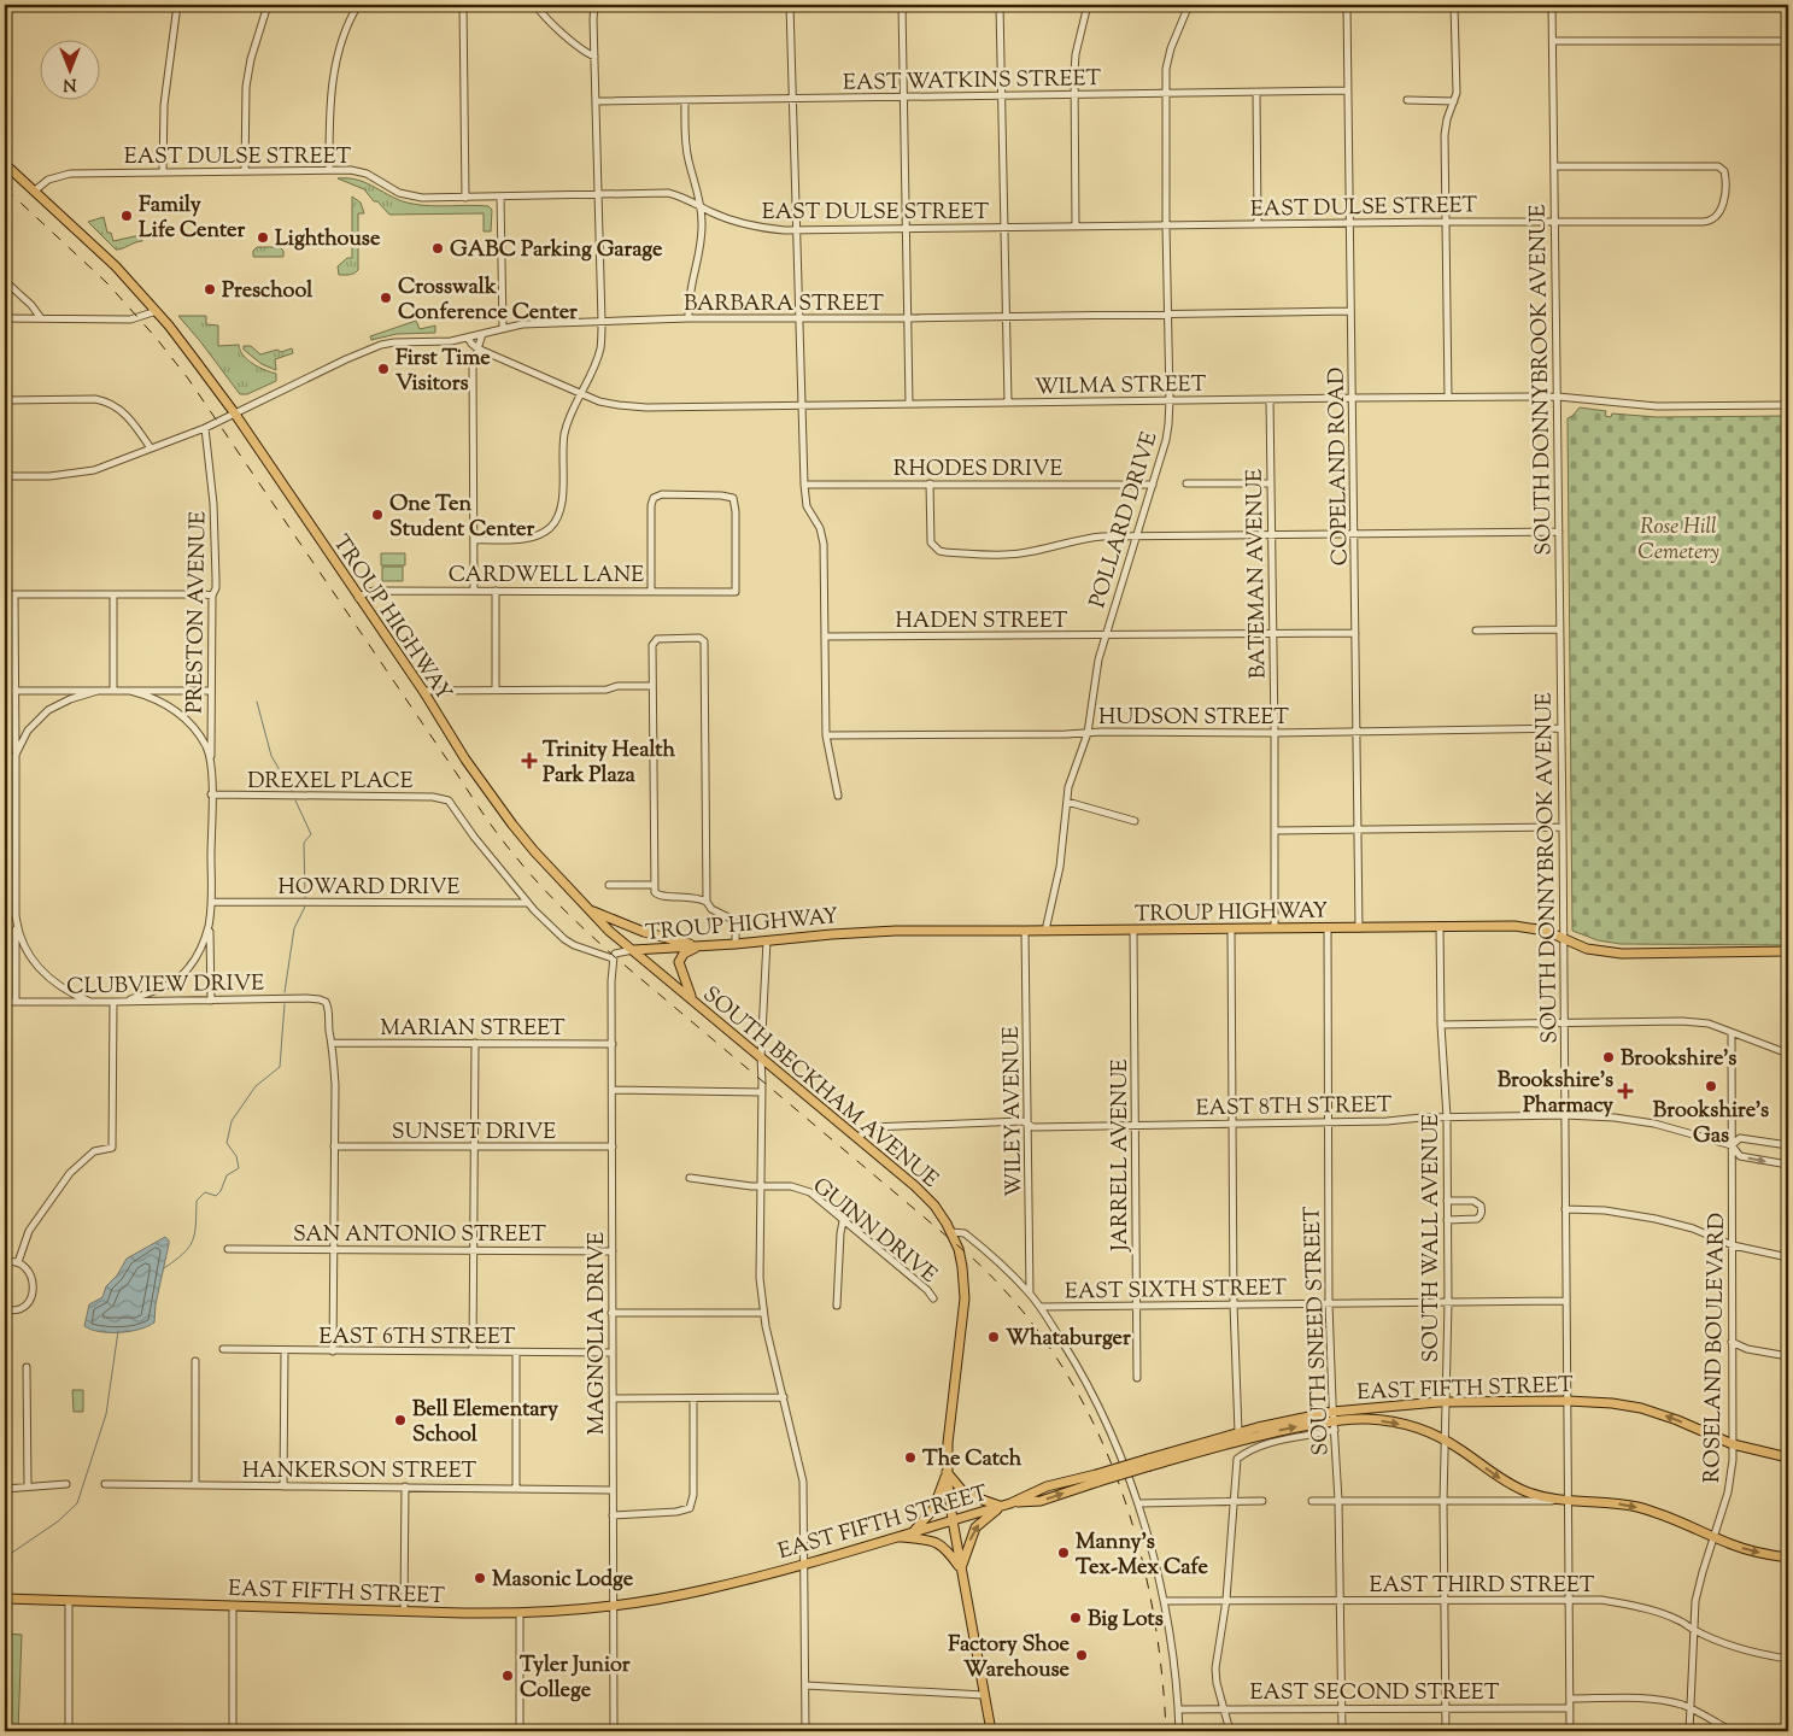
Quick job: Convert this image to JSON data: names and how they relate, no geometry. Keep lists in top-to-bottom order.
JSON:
{
  "streets": {
    "main road": ["TROUP HIGHWAY", "SOUTH BECKHAM AVENUE", "EAST FIFTH STREET"],
    "street": [
      "EAST WATKINS STREET",
      "EAST DULSE STREET",
      "BARBARA STREET",
      "SOUTH DONNYBROOK AVENUE",
      "WILMA STREET",
      "COPELAND ROAD",
      "RHODES DRIVE",
      "POLLARD DRIVE",
      "CARDWELL LANE",
      "BATEMAN AVENUE",
      "PRESTON AVENUE",
      "HADEN STREET",
      "HUDSON STREET",
      "DREXEL PLACE",
      "HOWARD DRIVE",
      "CLUBVIEW DRIVE",
      "MARIAN STREET",
      "EAST 8TH STREET",
      "WILEY AVENUE",
      "SUNSET DRIVE",
      "JARRELL AVENUE",
      "GUINN DRIVE",
      "SAN ANTONIO STREET",
      "SOUTH WALL AVENUE",
      "EAST SIXTH STREET",
      "SOUTH SNEED STREET",
      "MAGNOLIA DRIVE",
      "EAST 6TH STREET",
      "ROSELAND BOULEVARD",
      "HANKERSON STREET",
      "EAST THIRD STREET",
      "EAST SECOND STREET"
    ]
  },
  "crossings": [
    ["EAST WATKINS STREET", "COPELAND ROAD"],
    ["EAST WATKINS STREET", "POLLARD DRIVE"],
    ["EAST DULSE STREET", "SOUTH DONNYBROOK AVENUE"],
    ["EAST DULSE STREET", "COPELAND ROAD"],
    ["EAST DULSE STREET", "POLLARD DRIVE"],
    ["EAST DULSE STREET", "TROUP HIGHWAY"],
    ["BARBARA STREET", "WILMA STREET"],
    ["BARBARA STREET", "COPELAND ROAD"],
    ["BARBARA STREET", "POLLARD DRIVE"],
    ["BARBARA STREET", "PRESTON AVENUE"],
    ["BARBARA STREET", "TROUP HIGHWAY"],
    ["SOUTH DONNYBROOK AVENUE", "WILMA STREET"],
    ["SOUTH DONNYBROOK AVENUE", "TROUP HIGHWAY"],
    ["SOUTH DONNYBROOK AVENUE", "HUDSON STREET"],
    ["SOUTH DONNYBROOK AVENUE", "EAST 8TH STREET"],
    ["SOUTH DONNYBROOK AVENUE", "EAST SIXTH STREET"],
    ["SOUTH DONNYBROOK AVENUE", "EAST FIFTH STREET"],
    ["SOUTH DONNYBROOK AVENUE", "EAST THIRD STREET"],
    ["SOUTH DONNYBROOK AVENUE", "EAST SECOND STREET"],
    ["WILMA STREET", "COPELAND ROAD"],
    ["WILMA STREET", "POLLARD DRIVE"],
    ["WILMA STREET", "BATEMAN AVENUE"],
    ["COPELAND ROAD", "TROUP HIGHWAY"],
    ["COPELAND ROAD", "HADEN STREET"],
    ["COPELAND ROAD", "HUDSON STREET"],
    ["RHODES DRIVE", "POLLARD DRIVE"],
    ["POLLARD DRIVE", "TROUP HIGHWAY"],
    ["POLLARD DRIVE", "HADEN STREET"],
    ["POLLARD DRIVE", "HUDSON STREET"],
    ["CARDWELL LANE", "TROUP HIGHWAY"],
    ["BATEMAN AVENUE", "TROUP HIGHWAY"],
    ["BATEMAN AVENUE", "HADEN STREET"],
    ["BATEMAN AVENUE", "HUDSON STREET"],
    ["PRESTON AVENUE", "DREXEL PLACE"],
    ["PRESTON AVENUE", "HOWARD DRIVE"],
    ["TROUP HIGHWAY", "SOUTH BECKHAM AVENUE"],
    ["TROUP HIGHWAY", "WILEY AVENUE"],
    ["TROUP HIGHWAY", "JARRELL AVENUE"],
    ["TROUP HIGHWAY", "SOUTH WALL AVENUE"],
    ["TROUP HIGHWAY", "SOUTH SNEED STREET"],
    ["DREXEL PLACE", "HOWARD DRIVE"],
    ["CLUBVIEW DRIVE", "MARIAN STREET"],
    ["MARIAN STREET", "MAGNOLIA DRIVE"],
    ["SOUTH BECKHAM AVENUE", "EAST 8TH STREET"],
    ["SOUTH BECKHAM AVENUE", "EAST FIFTH STREET"],
    ["EAST 8TH STREET", "WILEY AVENUE"],
    ["EAST 8TH STREET", "JARRELL AVENUE"],
    ["EAST 8TH STREET", "SOUTH WALL AVENUE"],
    ["EAST 8TH STREET", "SOUTH SNEED STREET"],
    ["EAST 8TH STREET", "ROSELAND BOULEVARD"],
    ["SUNSET DRIVE", "MAGNOLIA DRIVE"],
    ["JARRELL AVENUE", "EAST SIXTH STREET"],
    ["SAN ANTONIO STREET", "MAGNOLIA DRIVE"],
    ["SOUTH WALL AVENUE", "EAST SIXTH STREET"],
    ["SOUTH WALL AVENUE", "EAST FIFTH STREET"],
    ["SOUTH WALL AVENUE", "EAST THIRD STREET"],
    ["SOUTH WALL AVENUE", "EAST SECOND STREET"],
    ["EAST SIXTH STREET", "SOUTH SNEED STREET"],
    ["SOUTH SNEED STREET", "EAST FIFTH STREET"],
    ["SOUTH SNEED STREET", "EAST THIRD STREET"],
    ["SOUTH SNEED STREET", "EAST SECOND STREET"],
    ["MAGNOLIA DRIVE", "EAST 6TH STREET"],
    ["MAGNOLIA DRIVE", "EAST FIFTH STREET"],
    ["MAGNOLIA DRIVE", "HANKERSON STREET"],
    ["ROSELAND BOULEVARD", "EAST FIFTH STREET"],
    ["ROSELAND BOULEVARD", "EAST THIRD STREET"]
  ],
  "parks": ["Rose Hill Cemetery"],
  "places": {
    "other": [
      "Family Life Center",
      "Lighthouse",
      "GABC Parking Garage",
      "Preschool",
      "Crosswalk Conference Center",
      "First Time Visitors",
      "One Ten Student Center",
      "Brookshire's",
      "Brookshire's Gas",
      "Whataburger",
      "Bell Elementary School",
      "The Catch",
      "Manny's Tex-Mex Cafe",
      "Masonic Lodge",
      "Big Lots",
      "Factory Shoe Warehouse",
      "Tyler Junior College"
    ],
    "health": ["Trinity Health Park Plaza", "Brookshire's Pharmacy"]
  },
  "north": "bottom"
}
